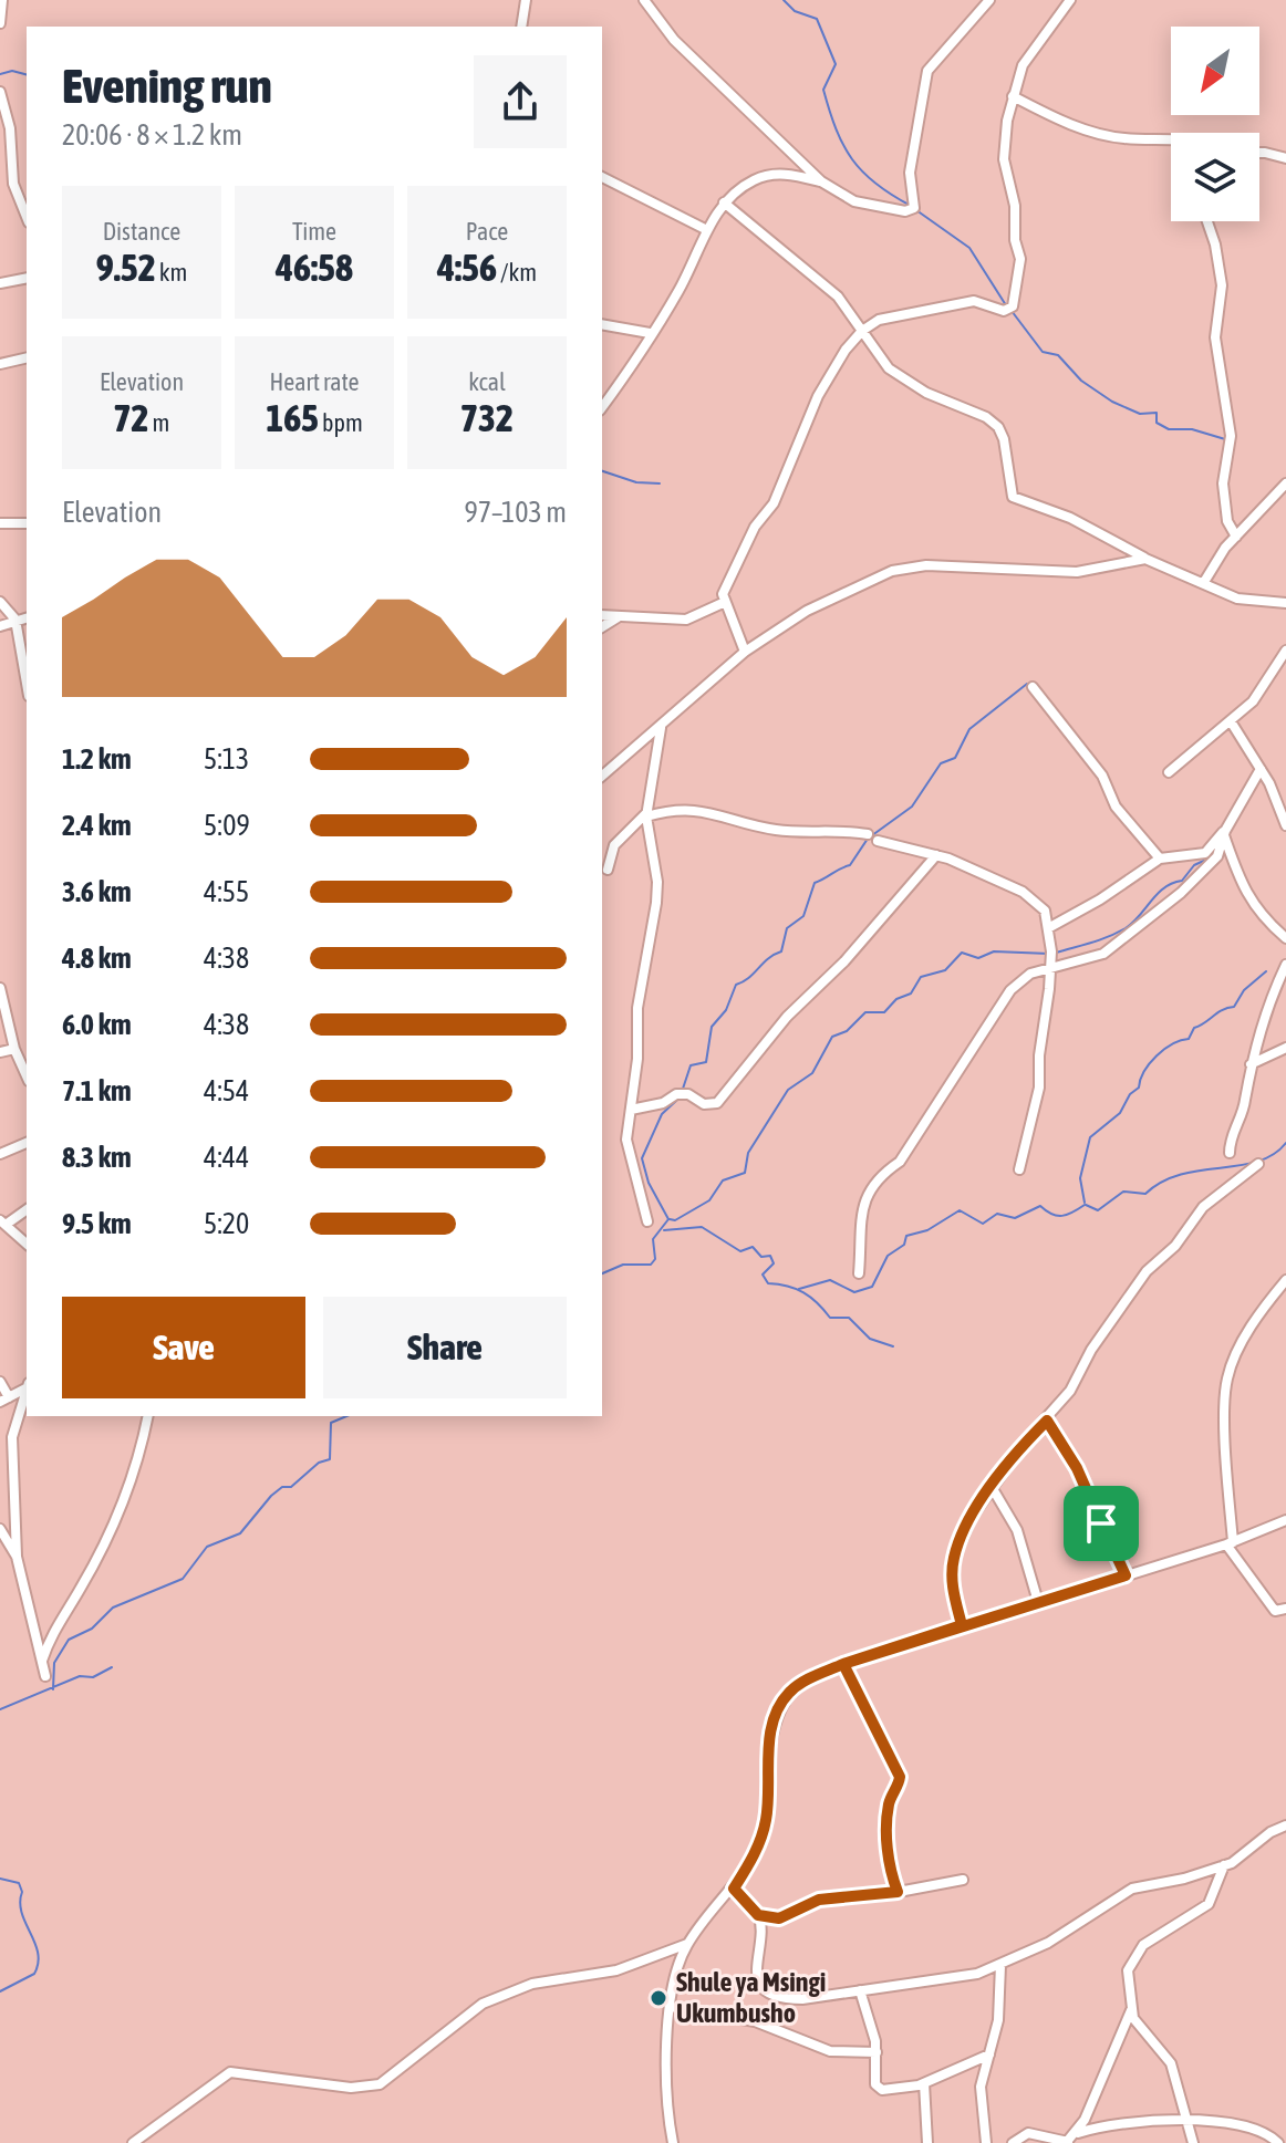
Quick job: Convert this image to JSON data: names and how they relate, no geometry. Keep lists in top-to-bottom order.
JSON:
{
  "places": ["Shule ya Msingi Ukumbusho"],
  "north": "bottom left",
  "page": {
    "heading": ["Evening run", "20:06 · 8 × 1.2 km"],
    "stats": [
      ["Distance", "9.52 km"],
      ["Time", "46:58"],
      ["Pace", "4:56 /km"],
      ["Elevation", "72 m"],
      ["Heart rate", "165 bpm"],
      ["kcal", "732"]
    ],
    "chart": ["Elevation", "97–103 m"],
    "list": [
      {
        "name": "1.2 km",
        "note": "5:13"
      },
      {
        "name": "2.4 km",
        "note": "5:09"
      },
      {
        "name": "3.6 km",
        "note": "4:55"
      },
      {
        "name": "4.8 km",
        "note": "4:38"
      },
      {
        "name": "6.0 km",
        "note": "4:38"
      },
      {
        "name": "7.1 km",
        "note": "4:54"
      },
      {
        "name": "8.3 km",
        "note": "4:44"
      },
      {
        "name": "9.5 km",
        "note": "5:20"
      }
    ],
    "buttons": ["Save", "Share"]
  }
}
